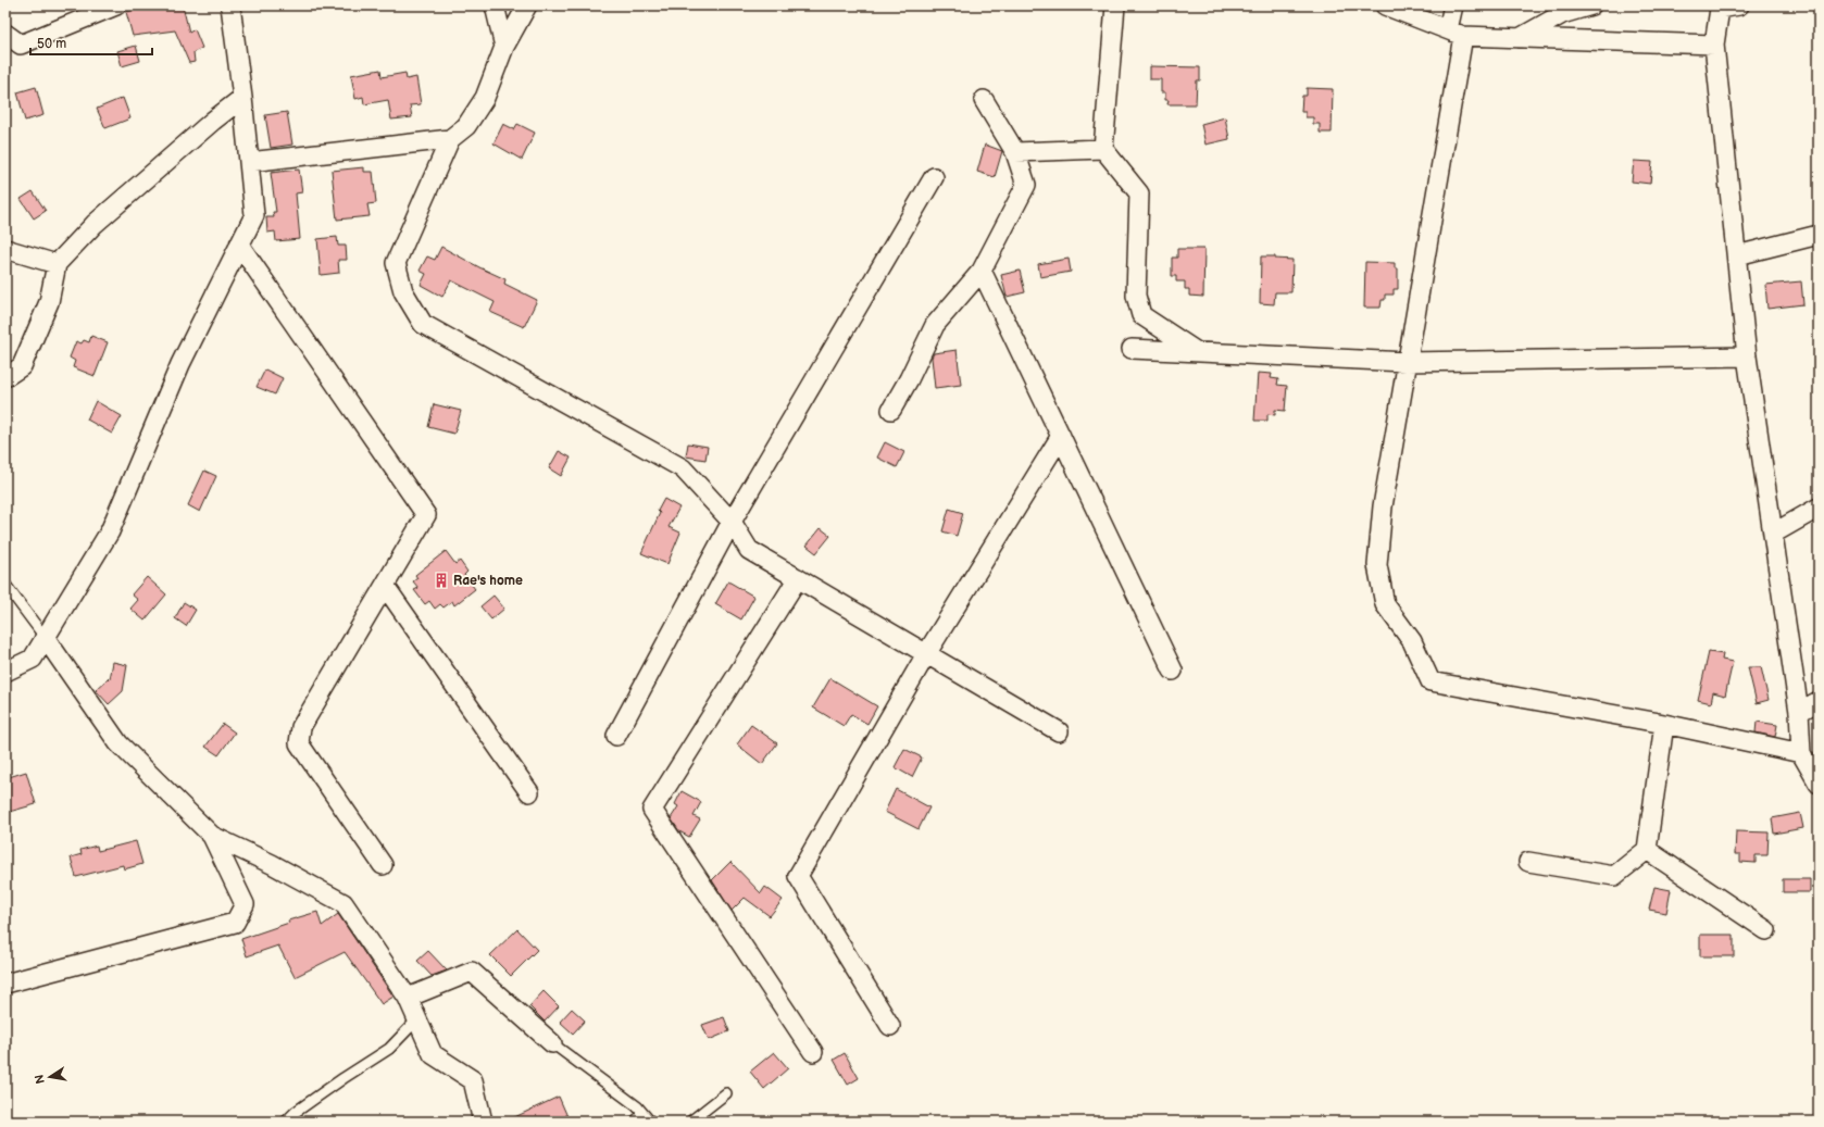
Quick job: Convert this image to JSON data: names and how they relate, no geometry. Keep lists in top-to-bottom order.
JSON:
{
  "places": {
    "building": ["Rae's home"]
  },
  "scale_bar": "50 m",
  "north": "left"
}
